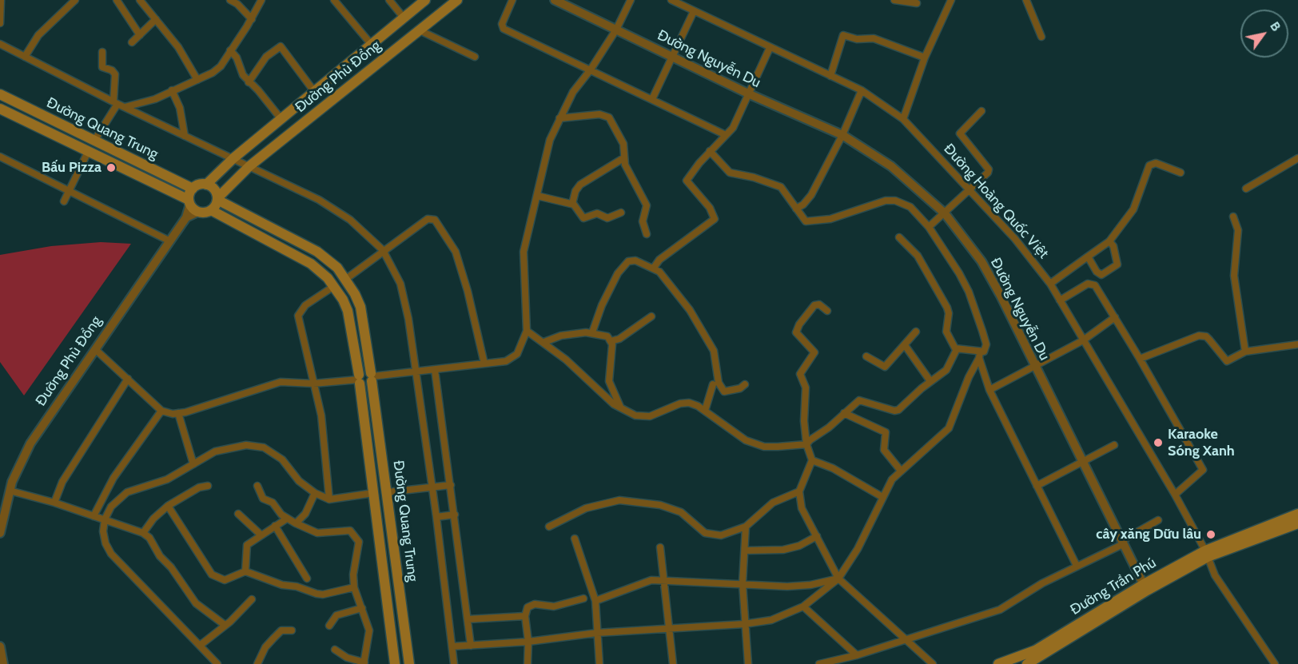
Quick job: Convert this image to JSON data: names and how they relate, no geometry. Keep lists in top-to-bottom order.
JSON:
{
  "streets": {
    "main road": ["Đường Phù Đổng", "Đường Quang Trung", "Đường Trần Phú"],
    "street": ["Đường Nguyễn Du", "Đường Hoàng Quốc Việt"]
  },
  "crossings": [
    ["Đường Nguyễn Du", "Đường Trần Phú"],
    ["Đường Phù Đổng", "Đường Quang Trung"],
    ["Đường Hoàng Quốc Việt", "Đường Trần Phú"]
  ],
  "places": ["Bấu Pizza", "Karaoke Sóng Xanh", "cây xăng Dữu lâu"],
  "north": "top right"
}
